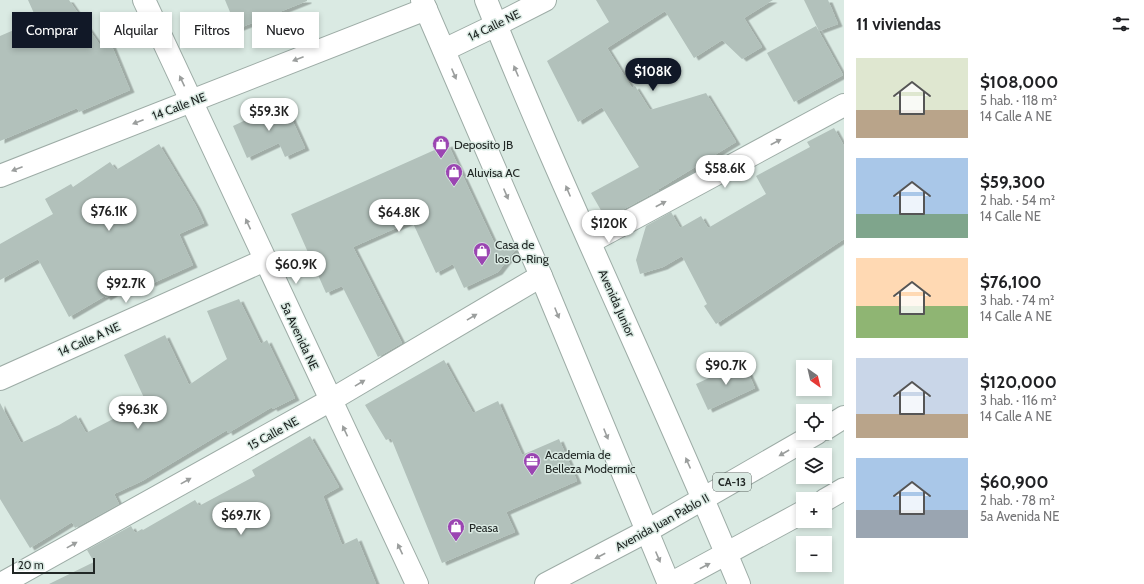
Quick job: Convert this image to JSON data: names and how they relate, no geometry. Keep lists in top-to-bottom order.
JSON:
{
  "streets": {
    "main road": [
      "14 Calle NE",
      "Avenida Junior",
      "5a Avenida NE",
      "14 Calle A NE",
      "15 Calle NE",
      "CA-13",
      "Avenida Juan Pablo II"
    ]
  },
  "crossings": [
    ["14 Calle NE", "Avenida Junior"],
    ["14 Calle NE", "5a Avenida NE"],
    ["Avenida Junior", "Avenida Juan Pablo II"],
    ["5a Avenida NE", "14 Calle A NE"],
    ["5a Avenida NE", "15 Calle NE"]
  ],
  "one_way": ["14 Calle NE", "5a Avenida NE", "15 Calle NE"],
  "places": {
    "shop": [
      "Deposito JB",
      "Aluvisa AC",
      "Casa de los O-Ring",
      "Peasa"
    ],
    "office": ["Academia de Belleza Modermic"]
  },
  "scale_bar": "20 m",
  "north": "bottom right",
  "page": {
    "heading": "11 viviendas",
    "chip": [
      "Comprar",
      "Alquilar",
      "Filtros",
      "Nuevo"
    ],
    "list": [
      {
        "name": "$108,000",
        "note": "5 hab. · 118 m² · 14 Calle A NE"
      },
      {
        "name": "$59,300",
        "note": "2 hab. · 54 m² · 14 Calle NE"
      },
      {
        "name": "$76,100",
        "note": "3 hab. · 74 m² · 14 Calle A NE"
      },
      {
        "name": "$120,000",
        "note": "3 hab. · 116 m² · 14 Calle A NE"
      },
      {
        "name": "$60,900",
        "note": "2 hab. · 78 m² · 5a Avenida NE"
      }
    ],
    "price": [
      "$108K",
      "$59.3K",
      "$58.6K",
      "$76.1K",
      "$64.8K",
      "$120K",
      "$60.9K",
      "$92.7K",
      "$90.7K",
      "$96.3K",
      "$69.7K"
    ],
    "map_buttons": ["+", "−"],
    "scale": "20 m"
  }
}
